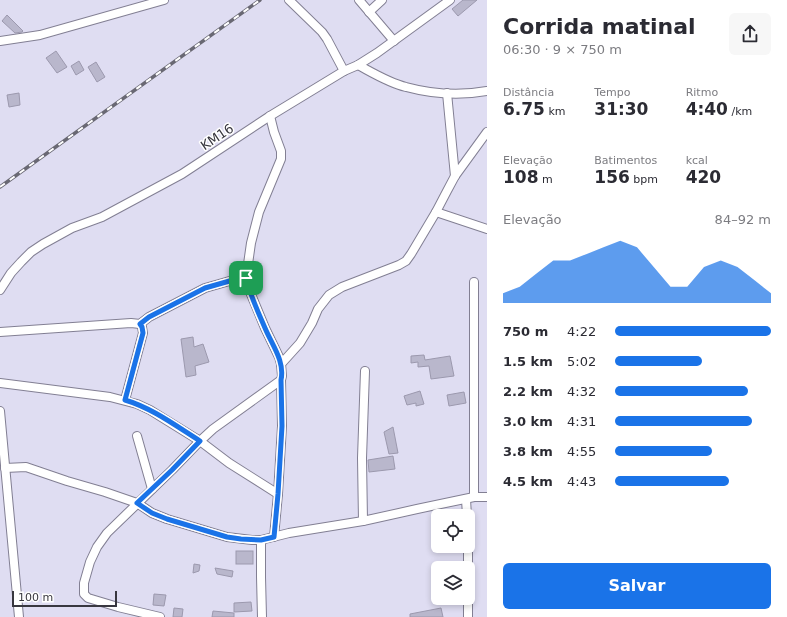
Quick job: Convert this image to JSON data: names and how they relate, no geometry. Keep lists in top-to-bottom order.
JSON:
{
  "streets": {
    "street": ["KM16"]
  },
  "scale_bar": "100 m",
  "page": {
    "heading": ["Corrida matinal", "06:30 · 9 × 750 m"],
    "stats": [
      ["Distância", "6.75 km"],
      ["Tempo", "31:30"],
      ["Ritmo", "4:40 /km"],
      ["Elevação", "108 m"],
      ["Batimentos", "156 bpm"],
      ["kcal", "420"]
    ],
    "chart": ["Elevação", "84–92 m"],
    "list": [
      {
        "name": "750 m",
        "note": "4:22"
      },
      {
        "name": "1.5 km",
        "note": "5:02"
      },
      {
        "name": "2.2 km",
        "note": "4:32"
      },
      {
        "name": "3.0 km",
        "note": "4:31"
      },
      {
        "name": "3.8 km",
        "note": "4:55"
      },
      {
        "name": "4.5 km",
        "note": "4:43"
      }
    ],
    "buttons": "Salvar",
    "scale": "100 m"
  }
}
